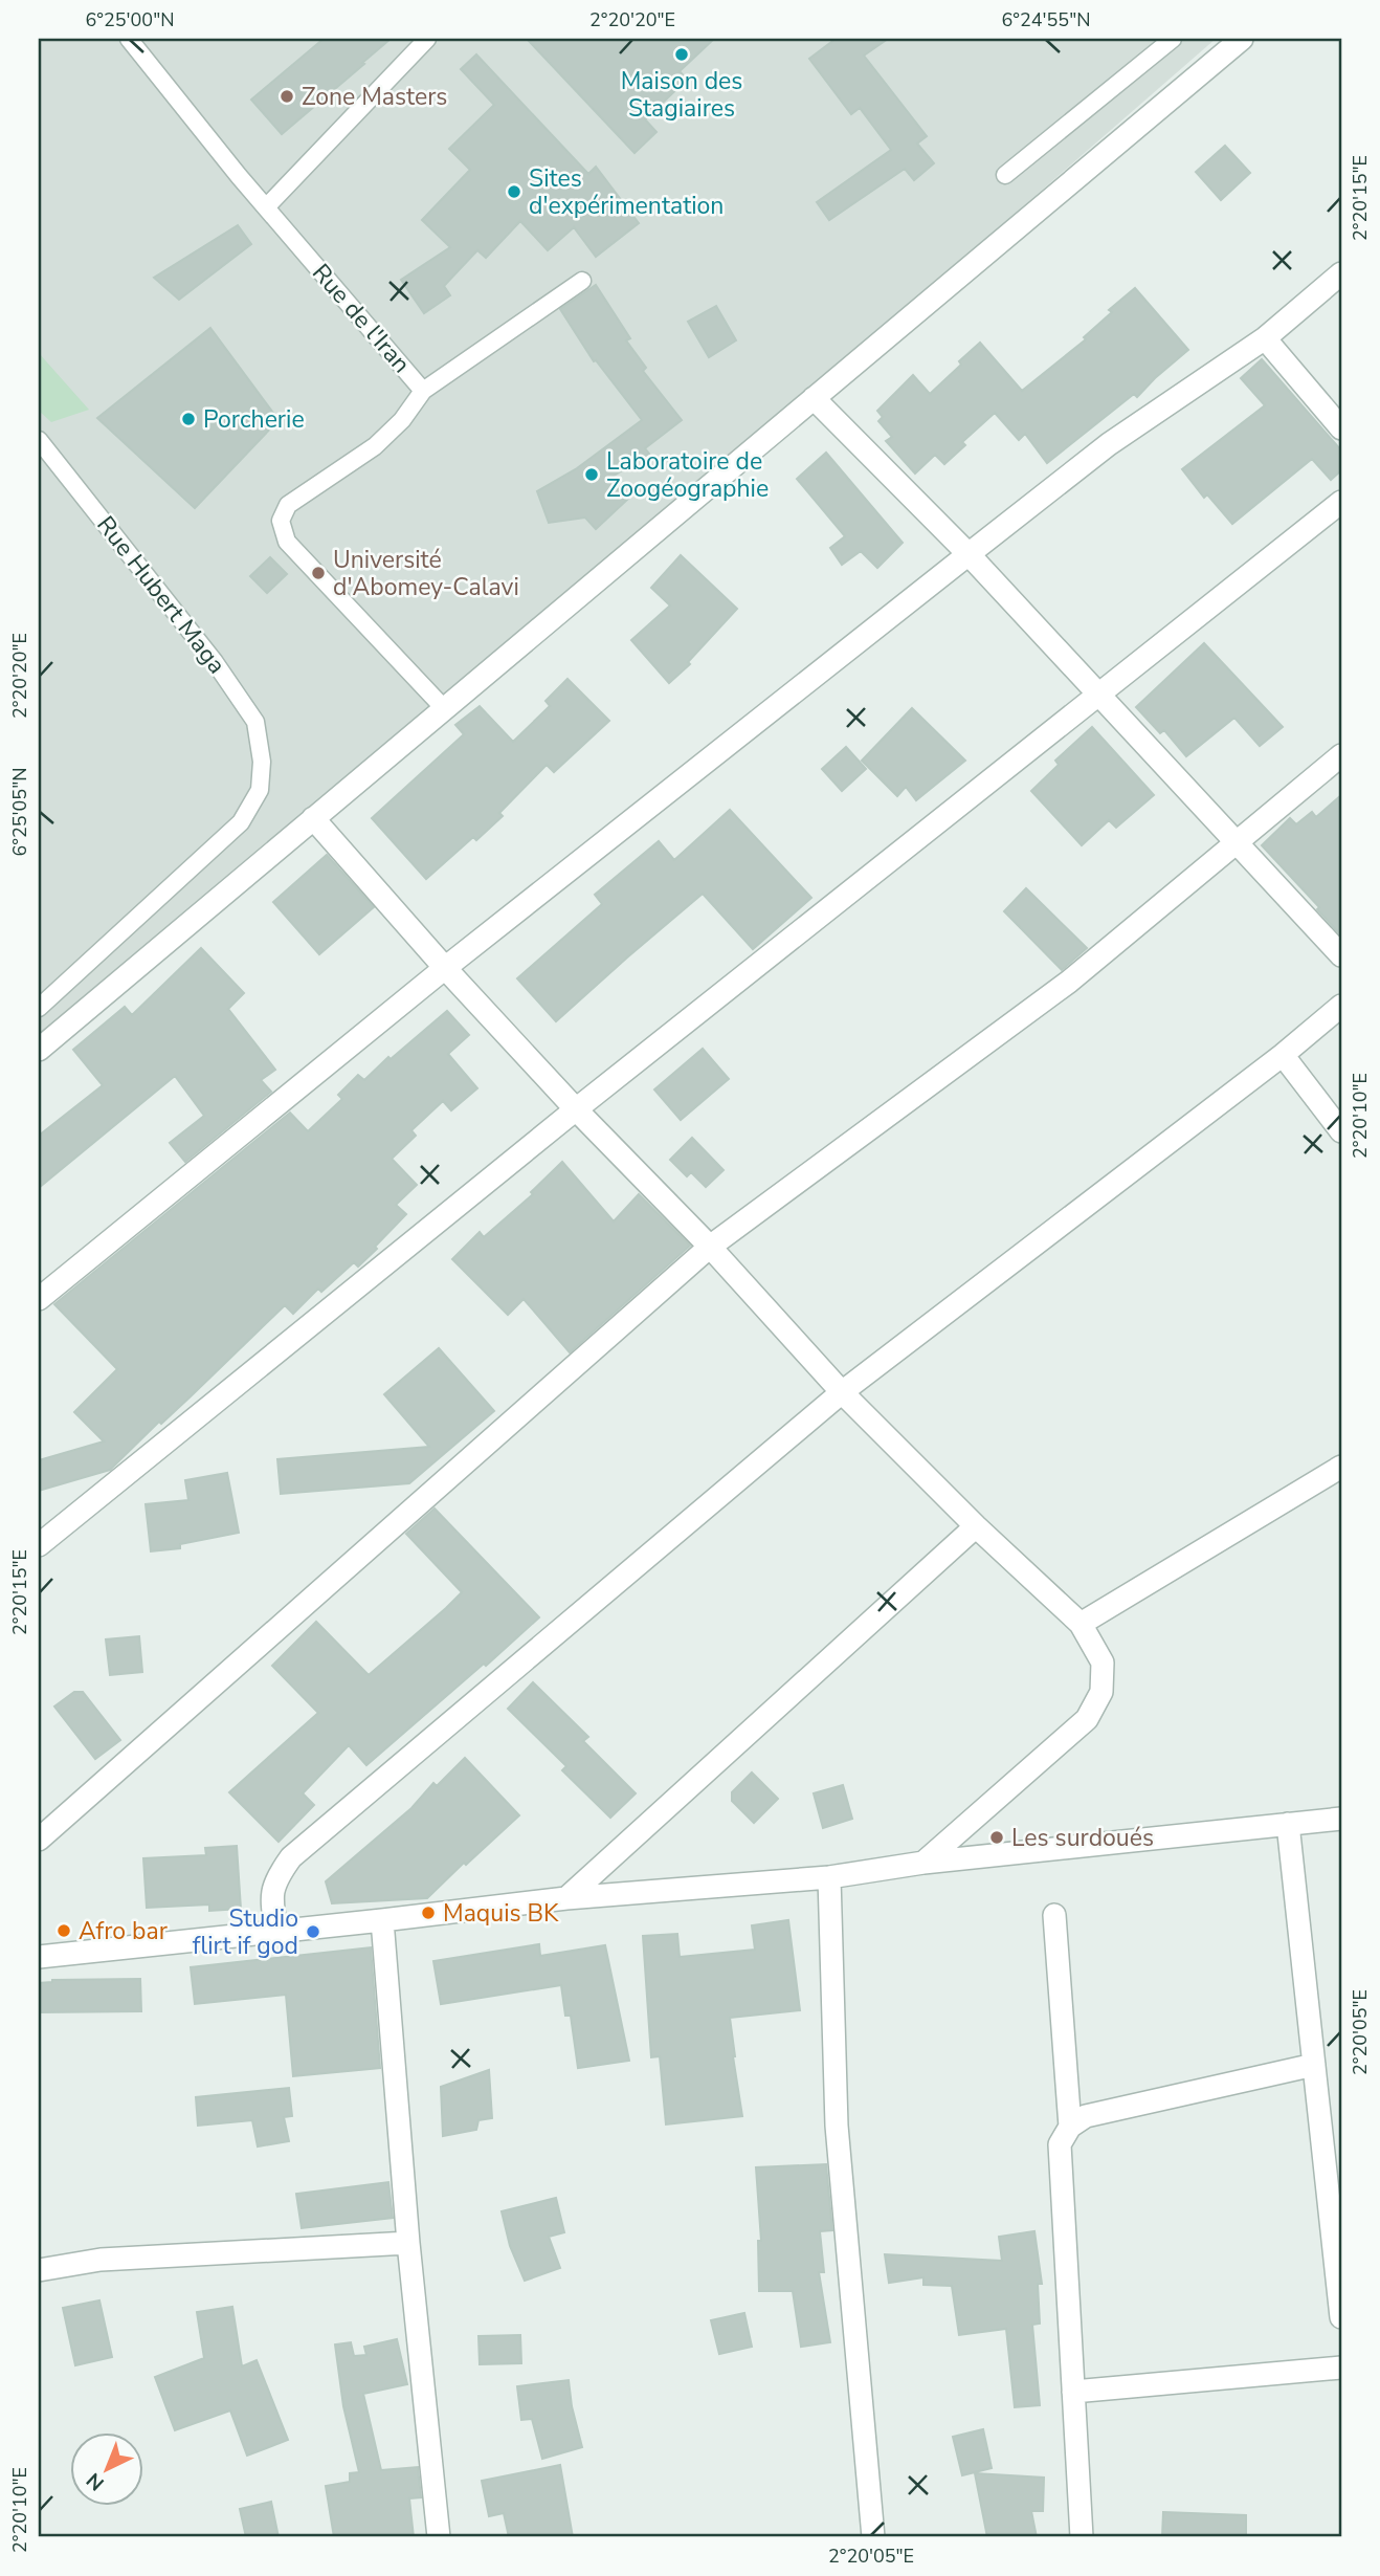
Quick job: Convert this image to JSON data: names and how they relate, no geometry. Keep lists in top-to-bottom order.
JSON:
{
  "streets": {
    "lane": ["Rue de l'Iran", "Rue Hubert Maga"]
  },
  "places": [
    "Maison des Stagiaires",
    "Zone Masters",
    "Sites d'expérimentation",
    "Porcherie",
    "Laboratoire de Zoogéographie",
    "Université d'Abomey-Calavi",
    "Les surdoués",
    "Maquis BK",
    "Afro bar",
    "Studio flirt if god"
  ],
  "north": "bottom left",
  "coordinates": [
    "6°25'00\"N",
    "2°20'20\"E",
    "6°24'55\"N",
    "2°20'15\"E",
    "6°25'05\"N",
    "2°20'10\"E",
    "2°20'05\"E"
  ]
}
